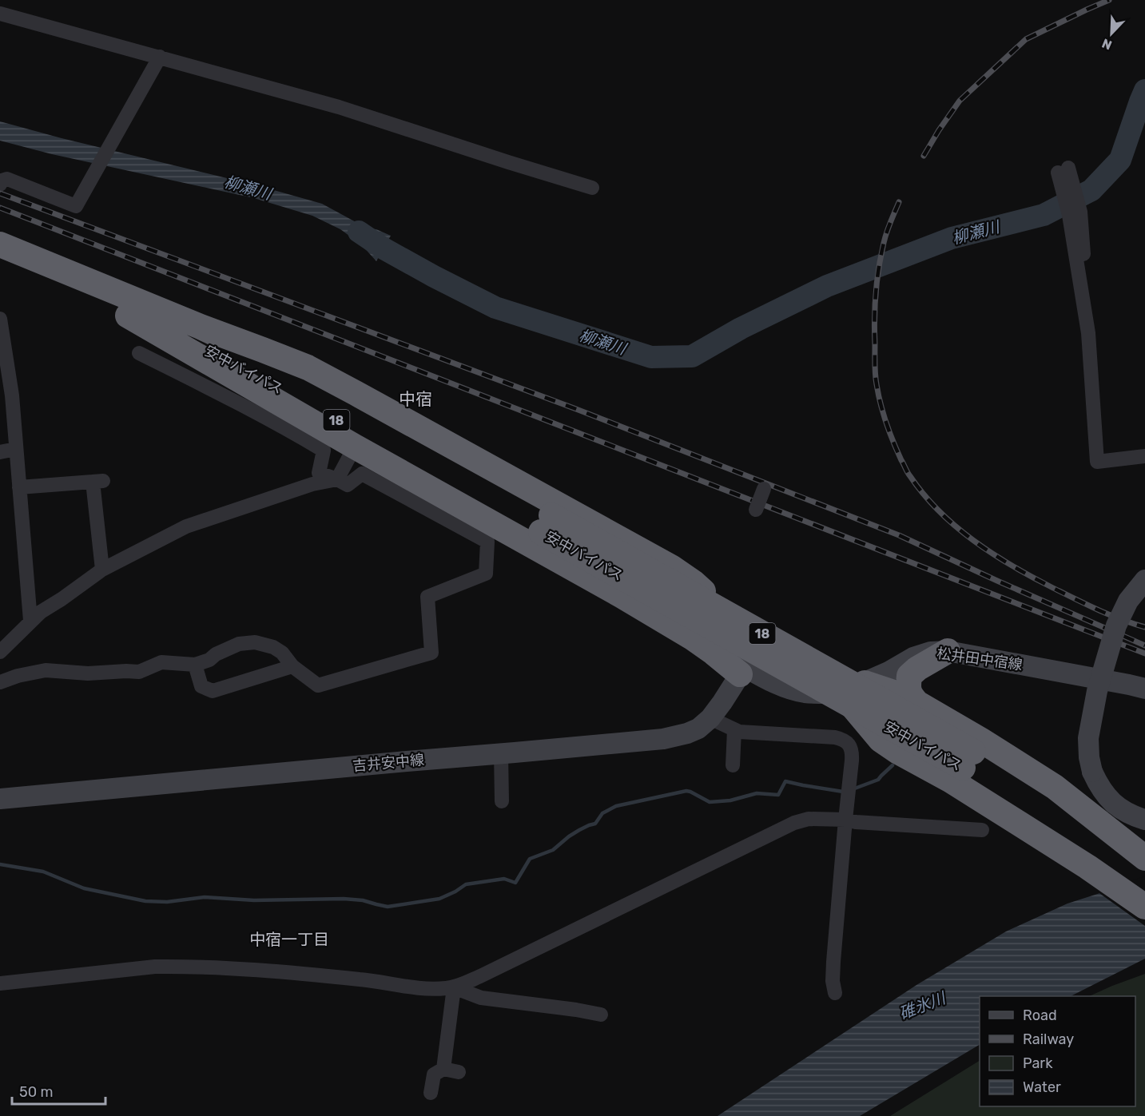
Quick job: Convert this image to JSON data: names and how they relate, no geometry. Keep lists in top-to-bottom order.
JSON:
{
  "streets": {
    "highway": ["安中バイパス", "18"],
    "main road": ["松井田中宿線", "吉井安中線"]
  },
  "crossings": [
    ["安中バイパス", "18"],
    ["松井田中宿線", "吉井安中線"]
  ],
  "districts": ["中宿", "中宿一丁目"],
  "water": ["柳瀬川", "碓氷川"],
  "legend": [
    "Road",
    "Railway",
    "Park",
    "Water"
  ],
  "scale_bar": "50 m",
  "north": "bottom left"
}
